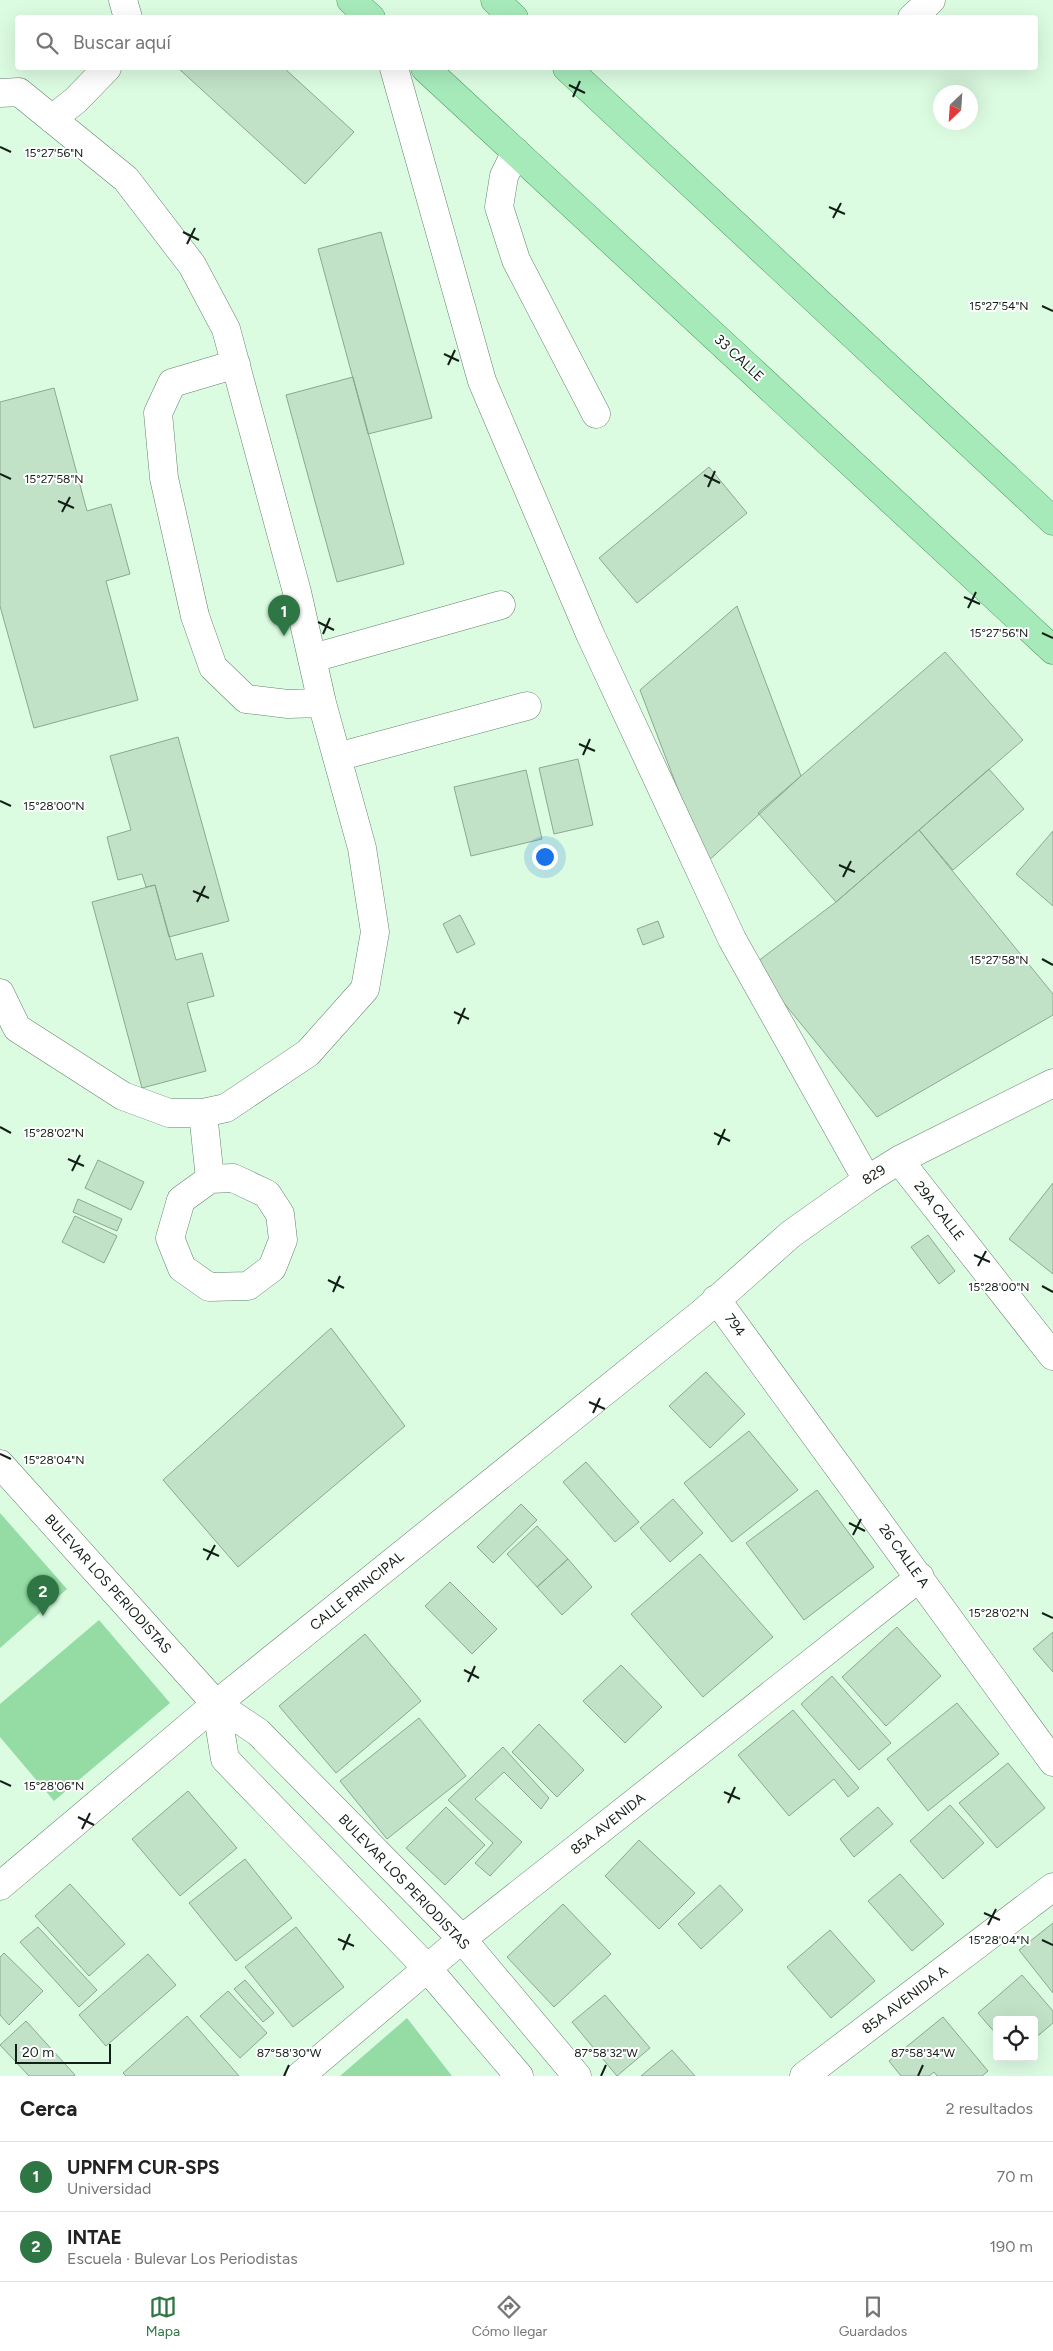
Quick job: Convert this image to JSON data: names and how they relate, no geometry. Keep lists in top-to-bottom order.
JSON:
{
  "streets": {
    "main road": ["33 CALLE"],
    "street": [
      "829",
      "29A CALLE",
      "794",
      "26 CALLE A",
      "BULEVAR LOS PERIODISTAS",
      "CALLE PRINCIPAL",
      "85A AVENIDA",
      "85A AVENIDA A"
    ]
  },
  "crossings": [
    ["829", "29A CALLE"],
    ["829", "794"],
    ["829", "CALLE PRINCIPAL"],
    ["794", "26 CALLE A"],
    ["794", "CALLE PRINCIPAL"],
    ["26 CALLE A", "85A AVENIDA"],
    ["BULEVAR LOS PERIODISTAS", "CALLE PRINCIPAL"],
    ["BULEVAR LOS PERIODISTAS", "85A AVENIDA"]
  ],
  "scale_bar": "20 m",
  "north": "bottom left",
  "page": {
    "search": "Buscar aquí",
    "pins": ["1", "2"],
    "scale": "20 m",
    "heading": ["Cerca", "2 resultados"],
    "list": [
      {
        "mark": "1",
        "name": "UPNFM CUR-SPS",
        "note": "Universidad",
        "value": "70 m"
      },
      {
        "mark": "2",
        "name": "INTAE",
        "note": "Escuela · Bulevar Los Periodistas",
        "value": "190 m"
      }
    ],
    "nav": ["Mapa", "Cómo llegar", "Guardados"]
  },
  "coordinates": [
    "15°27'56\"N",
    "15°27'54\"N",
    "15°27'58\"N",
    "15°28'00\"N",
    "15°28'02\"N",
    "15°28'04\"N",
    "15°28'06\"N",
    "87°58'30\"W",
    "87°58'32\"W",
    "87°58'34\"W"
  ]
}
